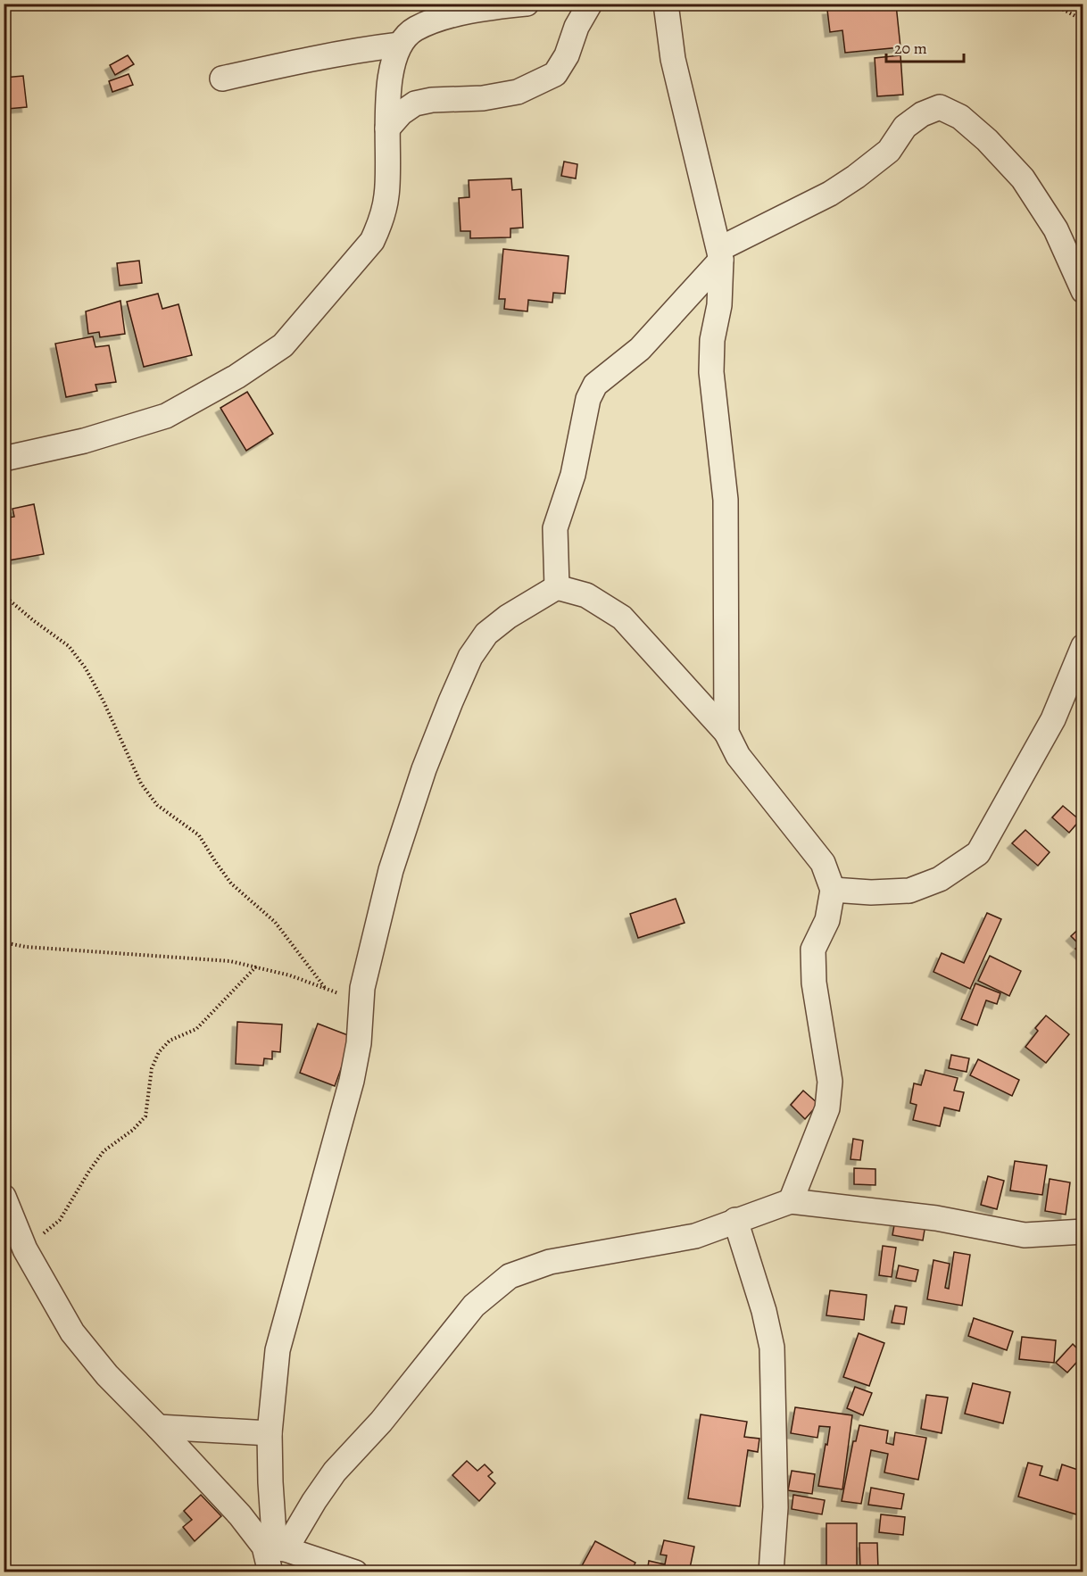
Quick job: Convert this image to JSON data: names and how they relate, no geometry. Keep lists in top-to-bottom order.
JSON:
{
  "scale_bar": "20 m"
}
